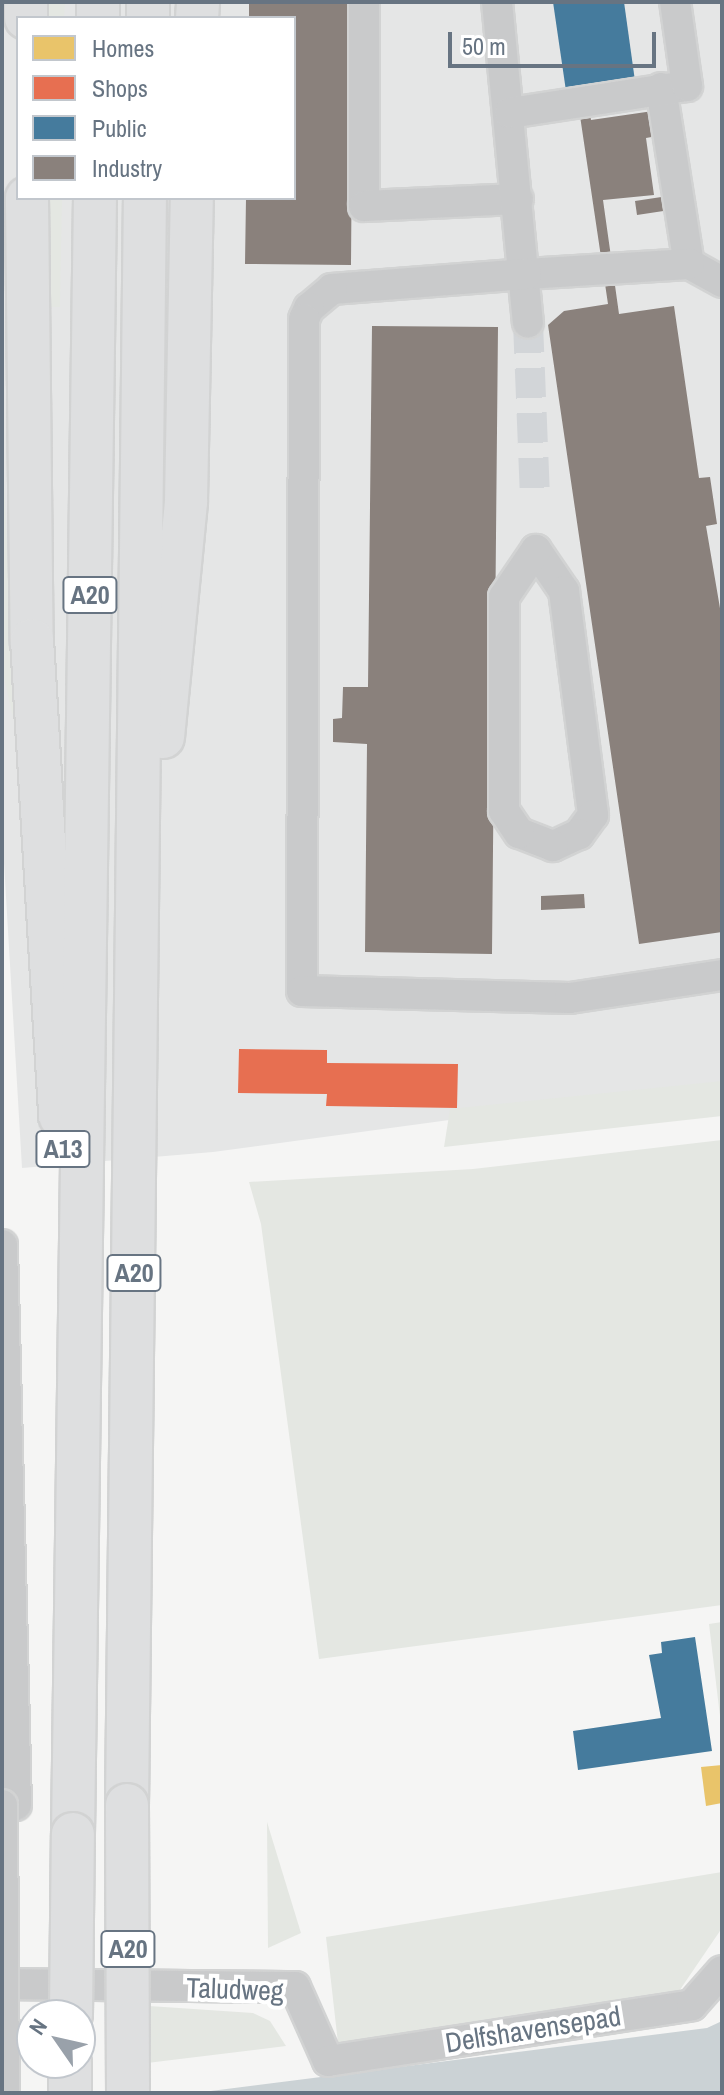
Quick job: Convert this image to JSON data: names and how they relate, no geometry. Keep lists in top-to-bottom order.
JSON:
{
  "streets": {
    "highway": ["A20", "A13"],
    "street": ["Taludweg", "Delfshavensepad"]
  },
  "crossings": [
    ["A20", "A13"],
    ["Taludweg", "Delfshavensepad"]
  ],
  "legend": [
    "Homes",
    "Shops",
    "Public",
    "Industry"
  ],
  "scale_bar": "50 m",
  "north": "top left"
}
